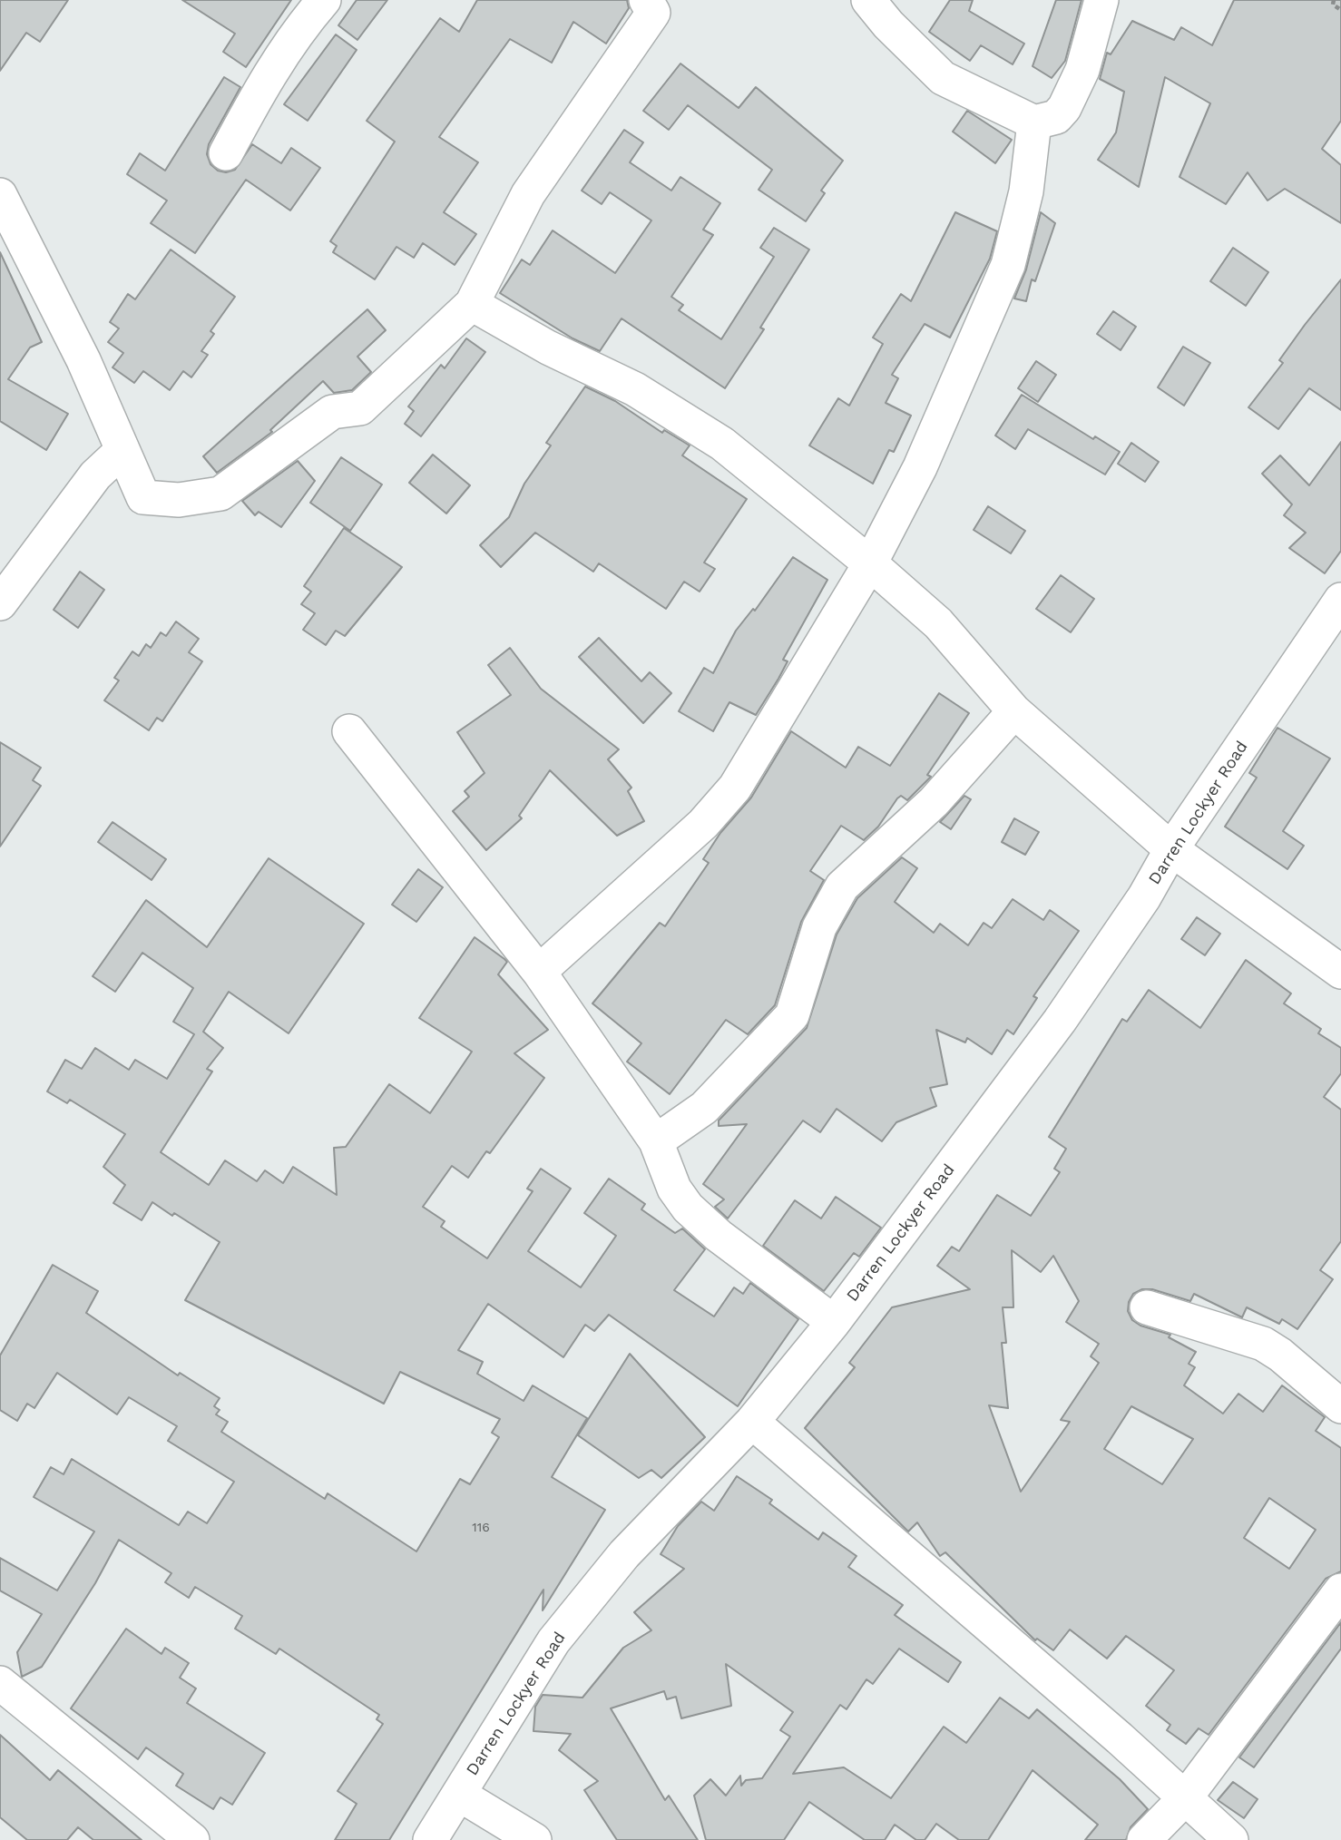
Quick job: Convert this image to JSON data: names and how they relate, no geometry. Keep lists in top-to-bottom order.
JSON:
{
  "streets": {
    "street": ["Darren Lockyer Road"]
  },
  "house_numbers": ["116"]
}
